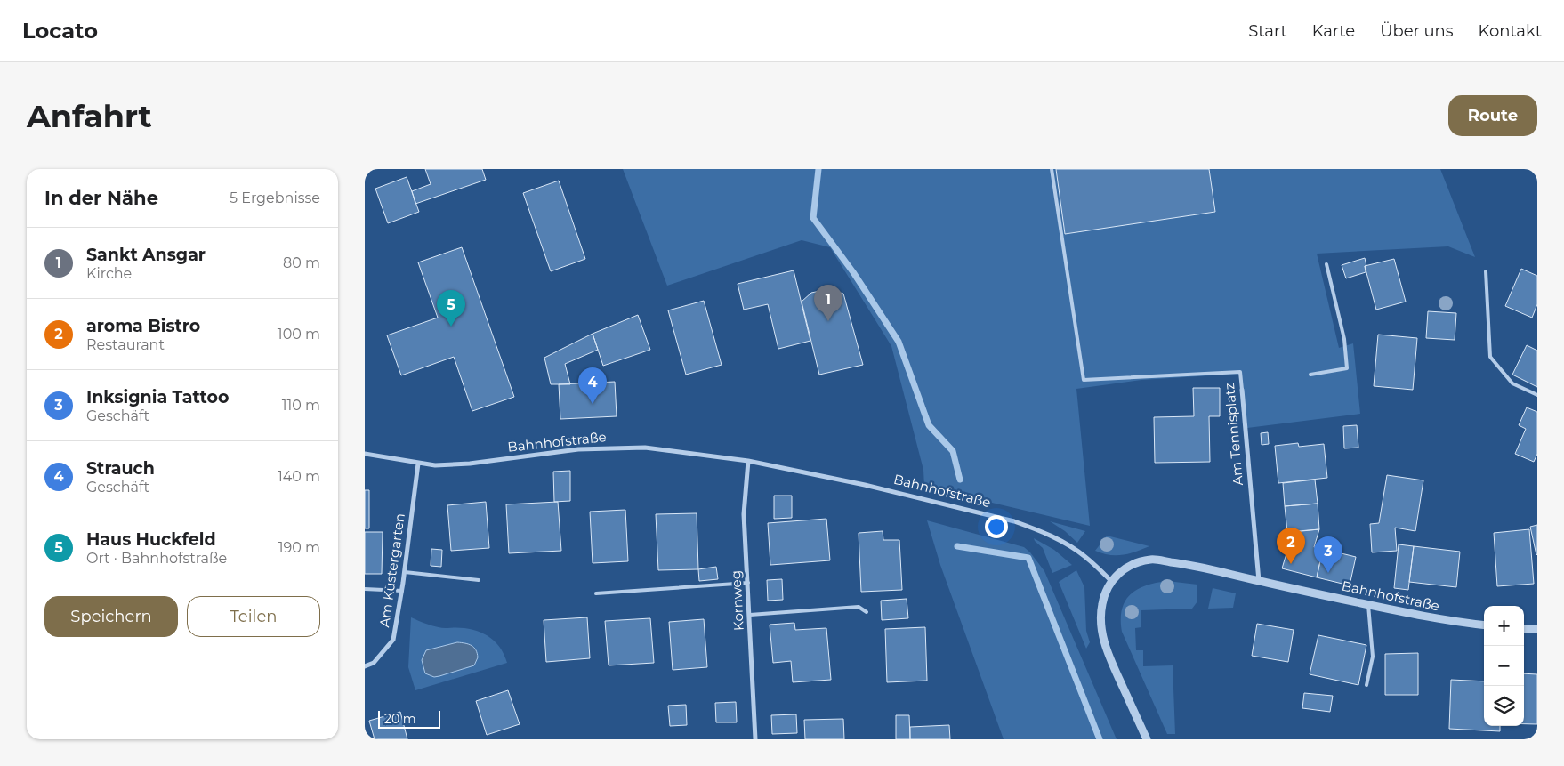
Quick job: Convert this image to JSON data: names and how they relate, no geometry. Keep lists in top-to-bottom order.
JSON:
{
  "streets": {
    "street": [
      "Am Tennisplatz",
      "Bahnhofstraße",
      "Am Küstergarten",
      "Kornweg"
    ]
  },
  "crossings": [
    ["Am Tennisplatz", "Bahnhofstraße"],
    ["Bahnhofstraße", "Am Küstergarten"],
    ["Bahnhofstraße", "Kornweg"]
  ],
  "scale_bar": "20 m",
  "page": {
    "header": "Locato",
    "nav": [
      "Start",
      "Karte",
      "Über uns",
      "Kontakt"
    ],
    "buttons": [
      "Route",
      ["Speichern", "Teilen"]
    ],
    "title": "Anfahrt",
    "heading": ["In der Nähe", "5 Ergebnisse"],
    "list": [
      {
        "mark": "1",
        "name": "Sankt Ansgar",
        "note": "Kirche",
        "value": "80 m"
      },
      {
        "mark": "2",
        "name": "aroma Bistro",
        "note": "Restaurant",
        "value": "100 m"
      },
      {
        "mark": "3",
        "name": "Inksignia Tattoo",
        "note": "Geschäft",
        "value": "110 m"
      },
      {
        "mark": "4",
        "name": "Strauch",
        "note": "Geschäft",
        "value": "140 m"
      },
      {
        "mark": "5",
        "name": "Haus Huckfeld",
        "note": "Ort · Bahnhofstraße",
        "value": "190 m"
      }
    ],
    "pins": [
      "1",
      "5",
      "4",
      "2",
      "3"
    ],
    "map_buttons": ["+", "−"],
    "scale": "20 m"
  }
}
